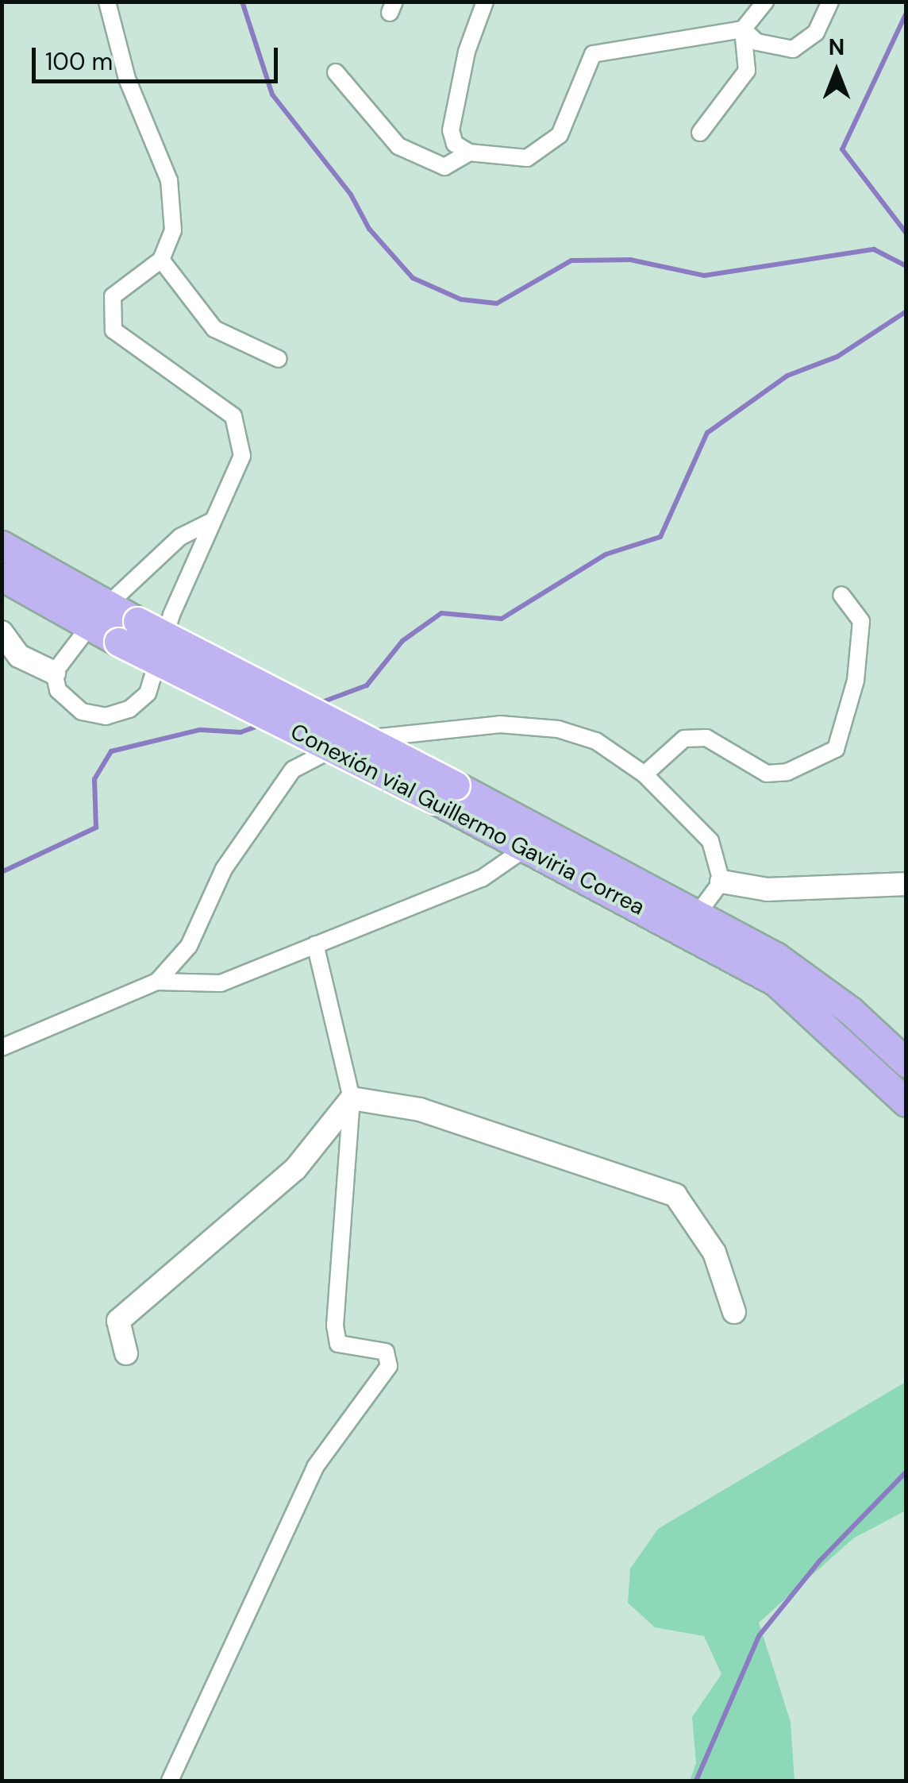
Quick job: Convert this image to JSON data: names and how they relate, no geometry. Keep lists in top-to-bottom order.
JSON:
{
  "streets": {
    "highway": ["Conexión vial Guillermo Gaviria Correa"]
  },
  "scale_bar": "100 m",
  "north": "top"
}
